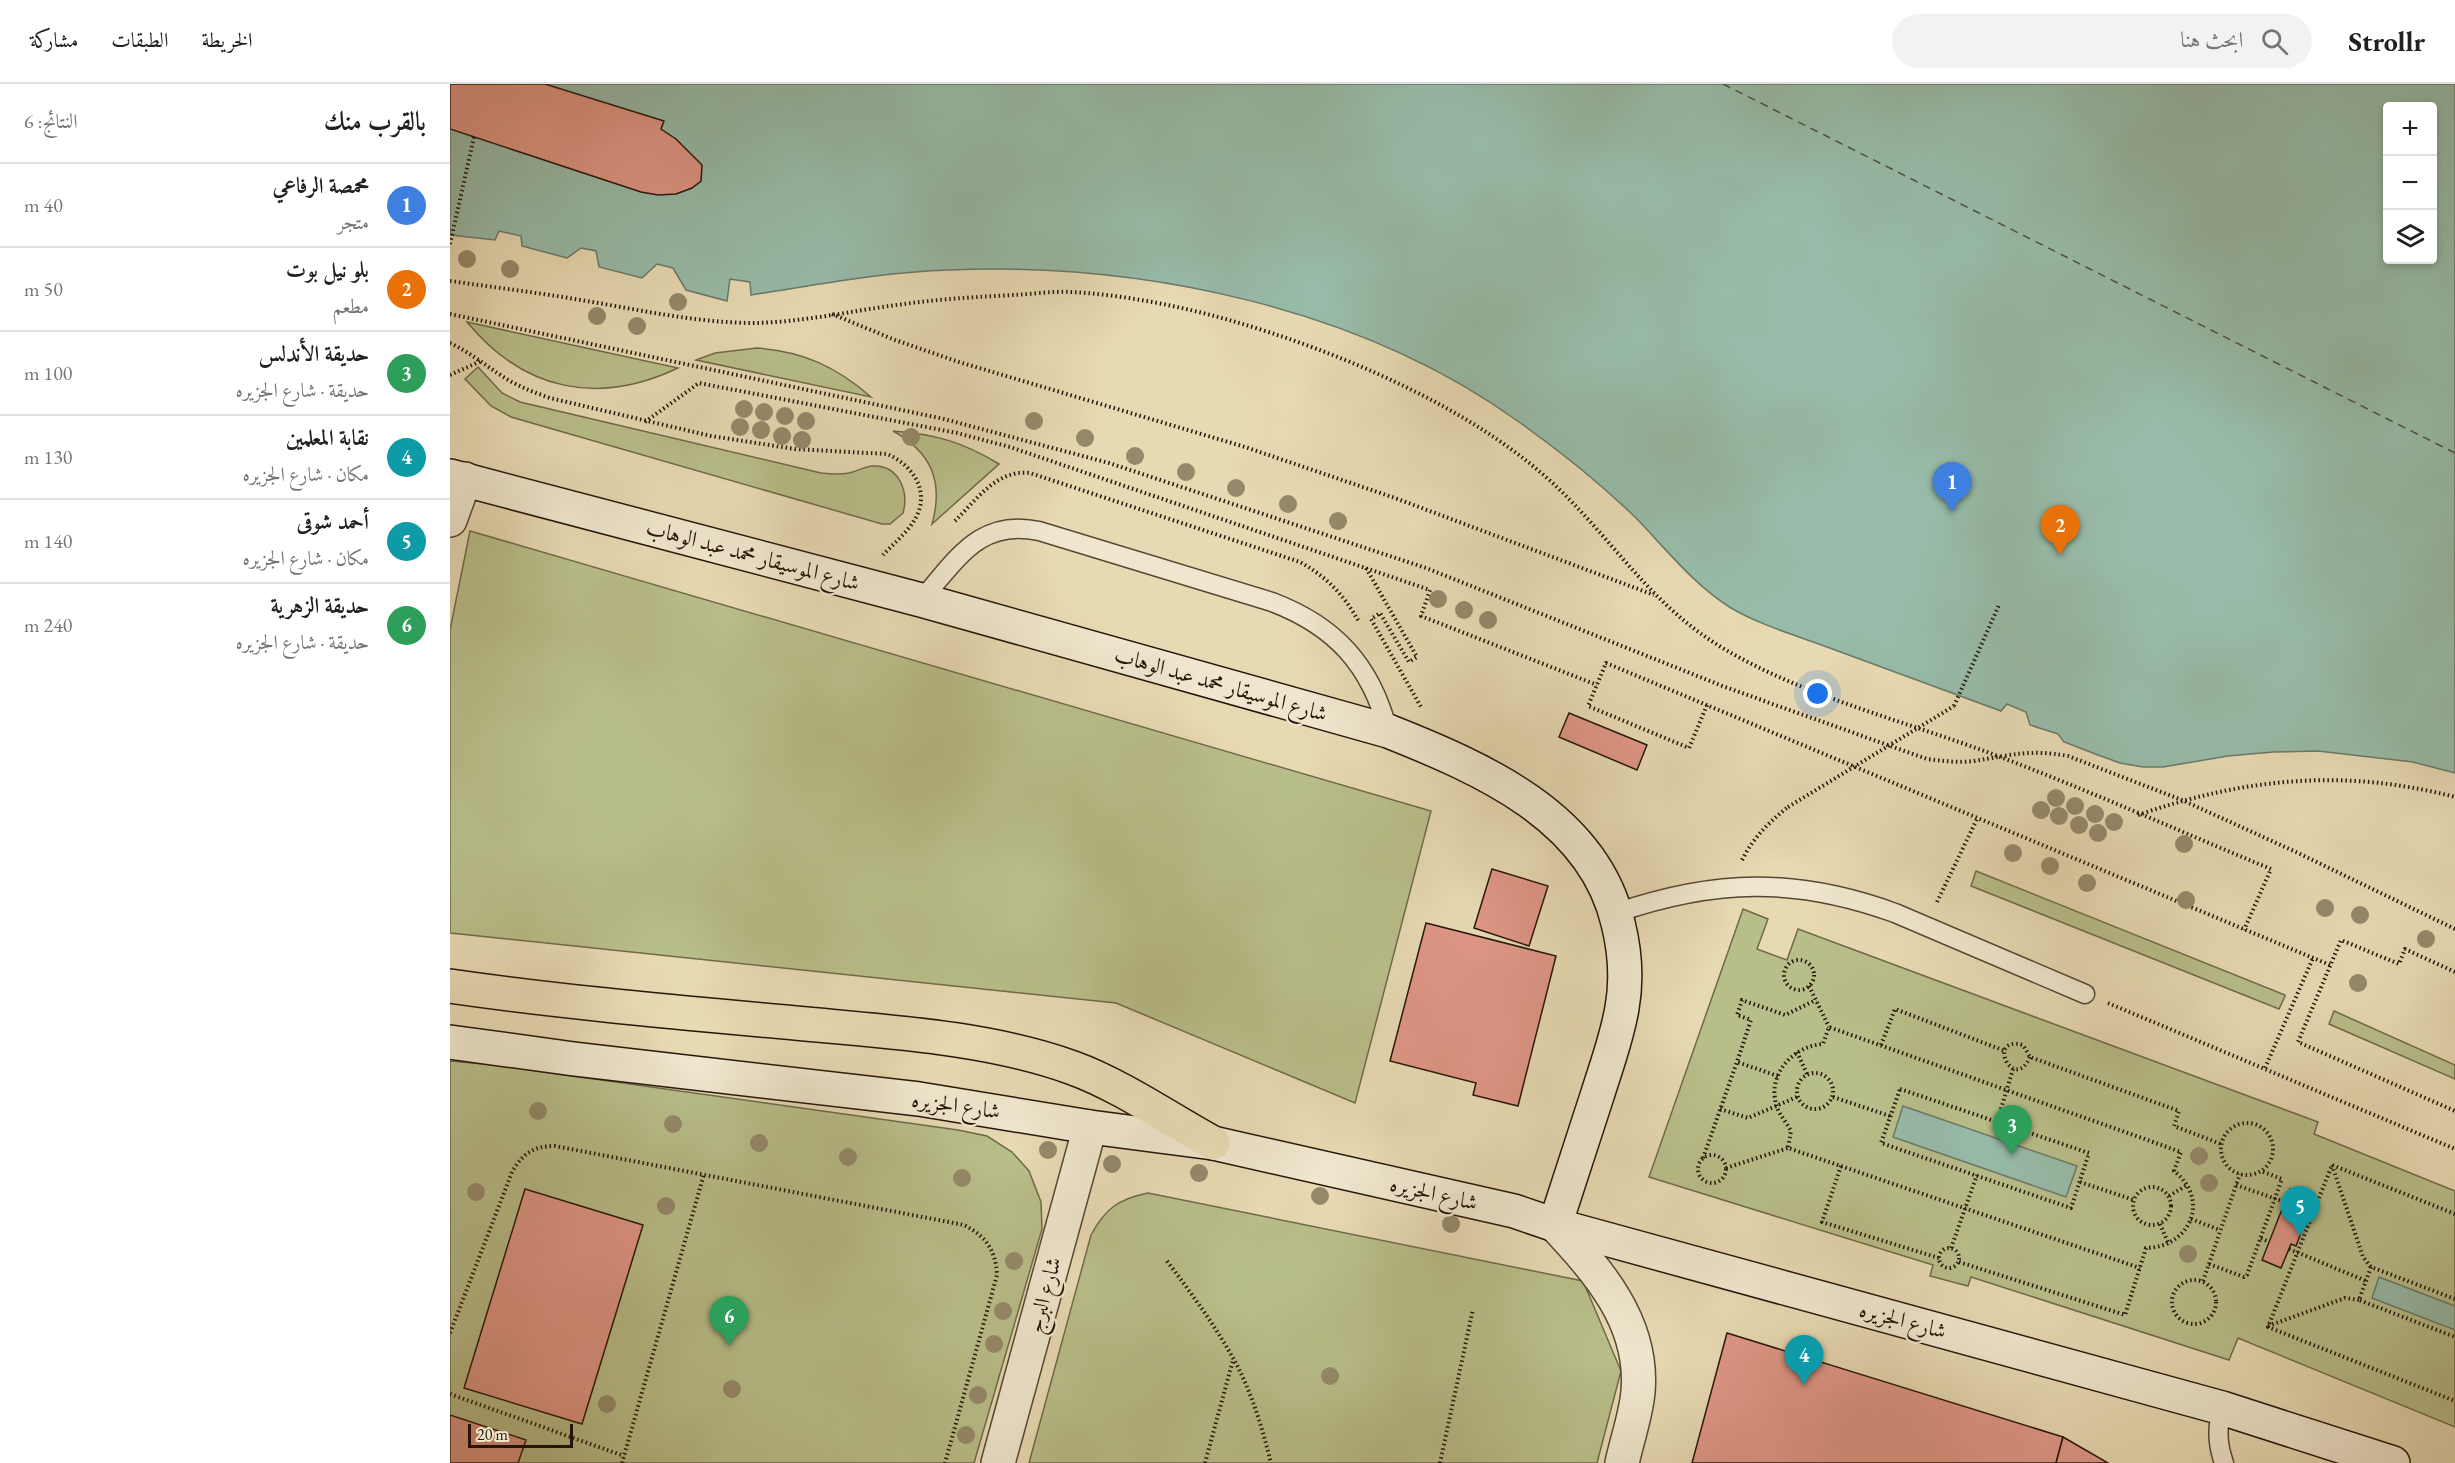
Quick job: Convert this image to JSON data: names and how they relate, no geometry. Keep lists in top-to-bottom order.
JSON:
{
  "streets": {
    "street": ["شارع الموسيقار محمد عبد الوهاب", "شارع الجزيره", "شارع البرج"]
  },
  "crossings": [
    ["شارع الموسيقار محمد عبد الوهاب", "شارع الجزيره"],
    ["شارع الجزيره", "شارع البرج"]
  ],
  "scale_bar": "20 m",
  "page": {
    "header": "Strollr",
    "search": "ابحث هنا",
    "nav": ["الخريطة", "الطبقات", "مشاركة"],
    "heading": ["بالقرب منك", "النتائج: 6"],
    "map_buttons": ["+", "−"],
    "list": [
      {
        "mark": "1",
        "name": "محمصة الرفاعي",
        "note": "متجر",
        "value": "40 m"
      },
      {
        "mark": "2",
        "name": "بلو نيل بوت",
        "note": "مطعم",
        "value": "50 m"
      },
      {
        "mark": "3",
        "name": "حديقة الأندلس",
        "note": "حديقة · شارع الجزيره",
        "value": "100 m"
      },
      {
        "mark": "4",
        "name": "نقابة المعلمين",
        "note": "مكان · شارع الجزيره",
        "value": "130 m"
      },
      {
        "mark": "5",
        "name": "أحمد شوقى",
        "note": "مكان · شارع الجزيره",
        "value": "140 m"
      },
      {
        "mark": "6",
        "name": "حديقة الزهرية",
        "note": "حديقة · شارع الجزيره",
        "value": "240 m"
      }
    ],
    "pins": [
      "1",
      "2",
      "3",
      "5",
      "6",
      "4"
    ],
    "scale": "20 m"
  }
}
